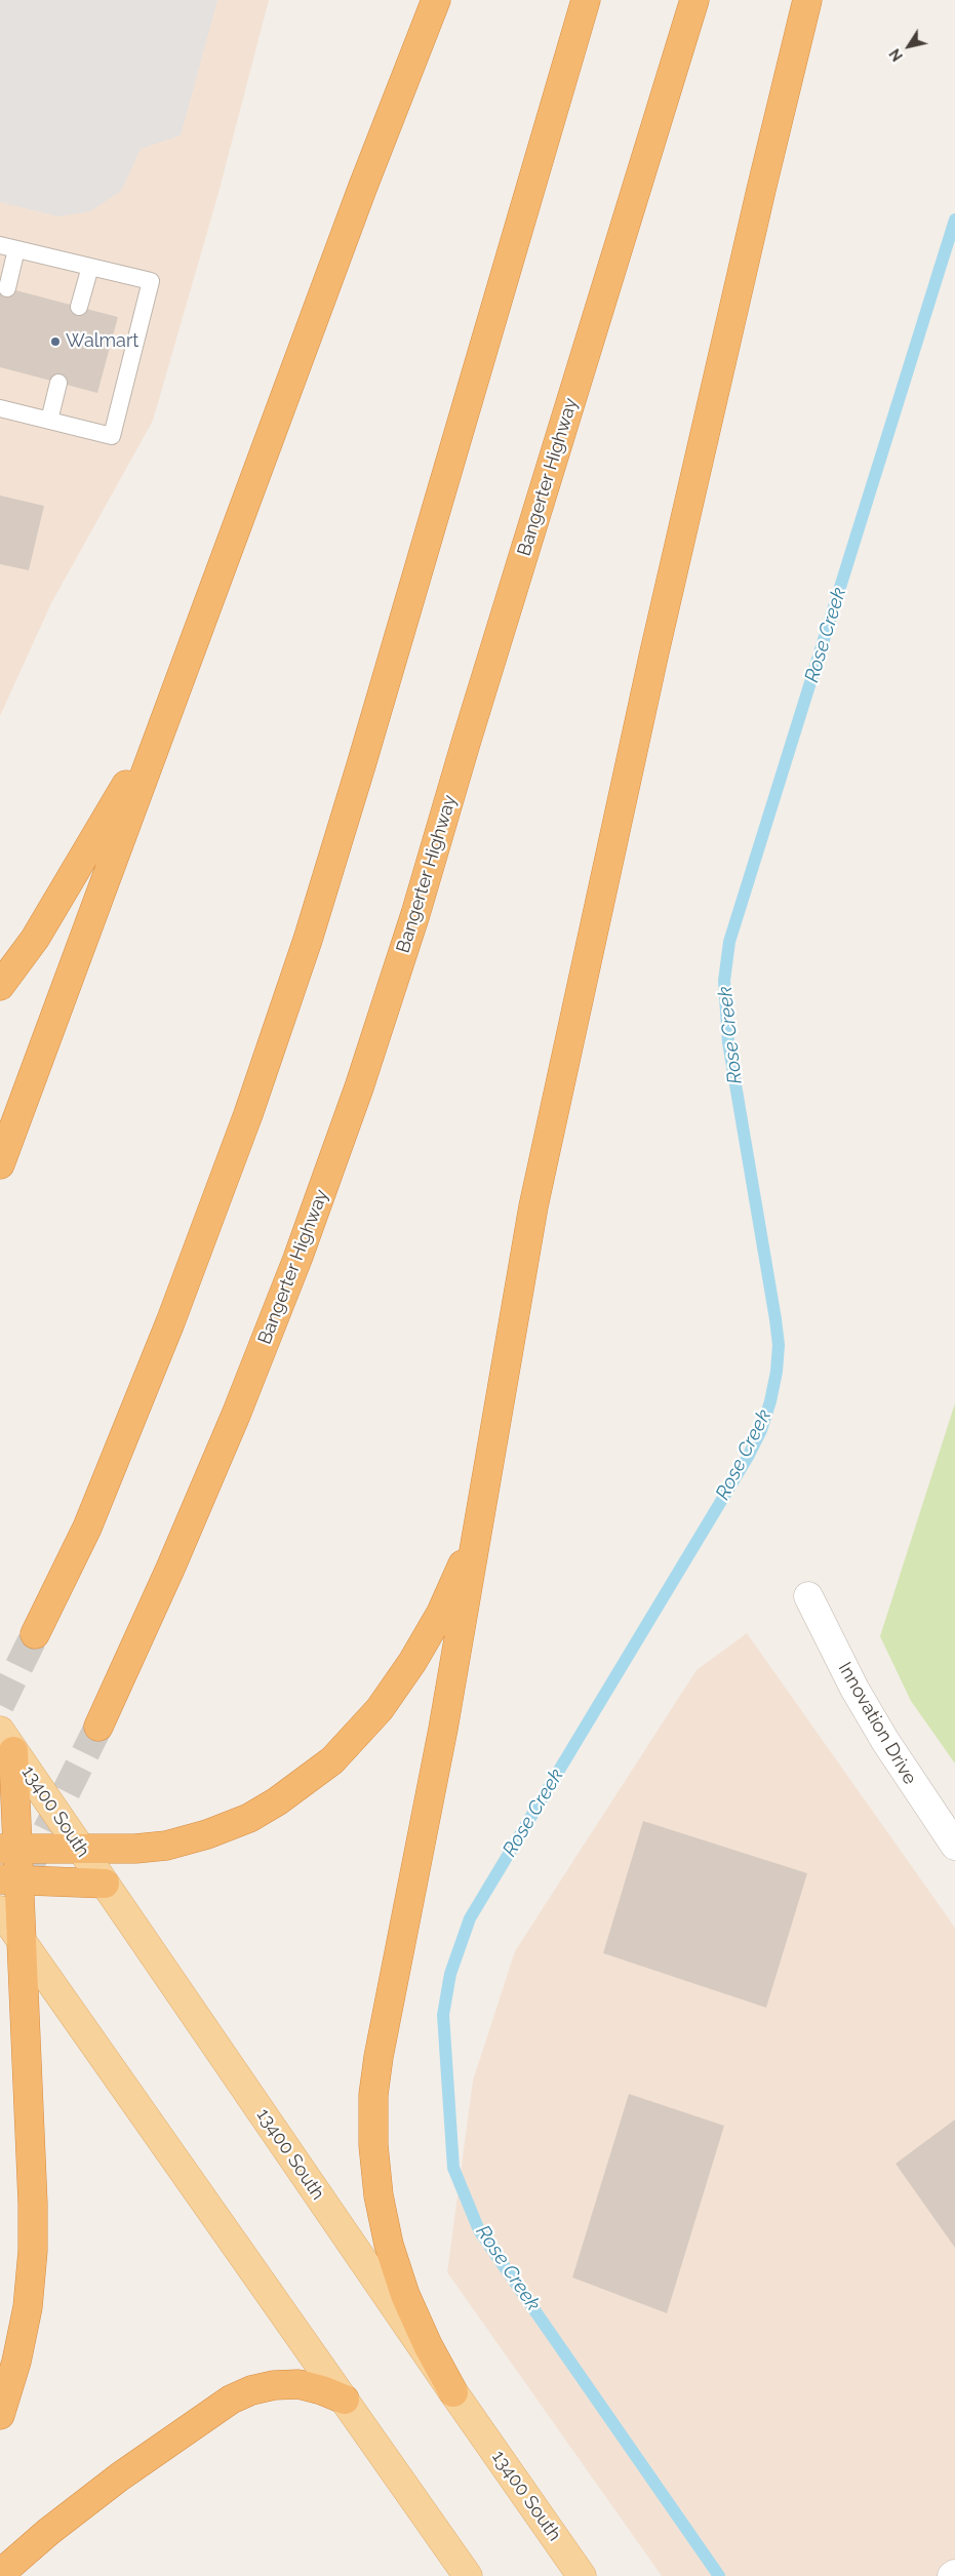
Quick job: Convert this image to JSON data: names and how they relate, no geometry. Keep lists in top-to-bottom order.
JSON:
{
  "streets": {
    "highway": ["Bangerter Highway"],
    "main road": ["13400 South"],
    "street": ["Innovation Drive"]
  },
  "water": ["Rose Creek"],
  "places": ["Walmart"],
  "north": "bottom left"
}
